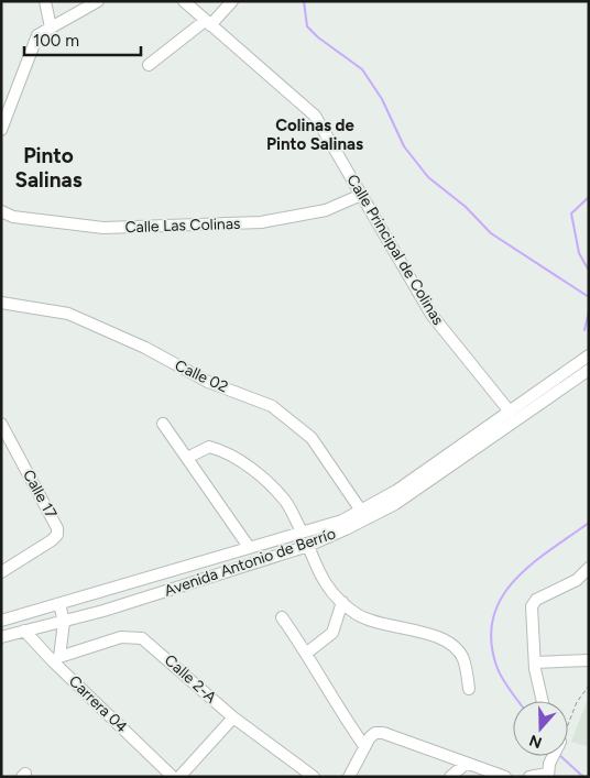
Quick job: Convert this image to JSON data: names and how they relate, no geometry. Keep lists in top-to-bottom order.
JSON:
{
  "streets": {
    "street": [
      "Calle Las Colinas",
      "Calle Principal de Colinas",
      "Calle 02",
      "Calle 17",
      "Avenida Antonio de Berrío",
      "Calle 2-A",
      "Carrera 04"
    ]
  },
  "crossings": [
    ["Calle Las Colinas", "Calle Principal de Colinas"],
    ["Calle Principal de Colinas", "Avenida Antonio de Berrío"],
    ["Calle 02", "Avenida Antonio de Berrío"],
    ["Avenida Antonio de Berrío", "Carrera 04"],
    ["Calle 2-A", "Carrera 04"]
  ],
  "districts": ["Colinas de Pinto Salinas", "Pinto Salinas"],
  "scale_bar": "100 m",
  "north": "bottom"
}
